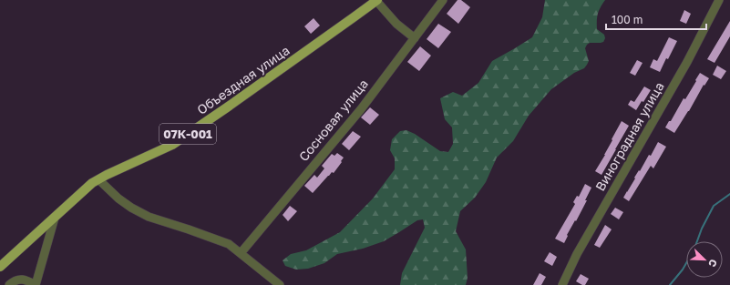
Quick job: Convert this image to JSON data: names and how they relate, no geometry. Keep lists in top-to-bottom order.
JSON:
{
  "streets": {
    "main road": ["Объездная улица", "07К-001"],
    "street": ["Сосновая улица", "Виноградная улица"]
  },
  "scale_bar": "100 m",
  "north": "bottom right"
}
